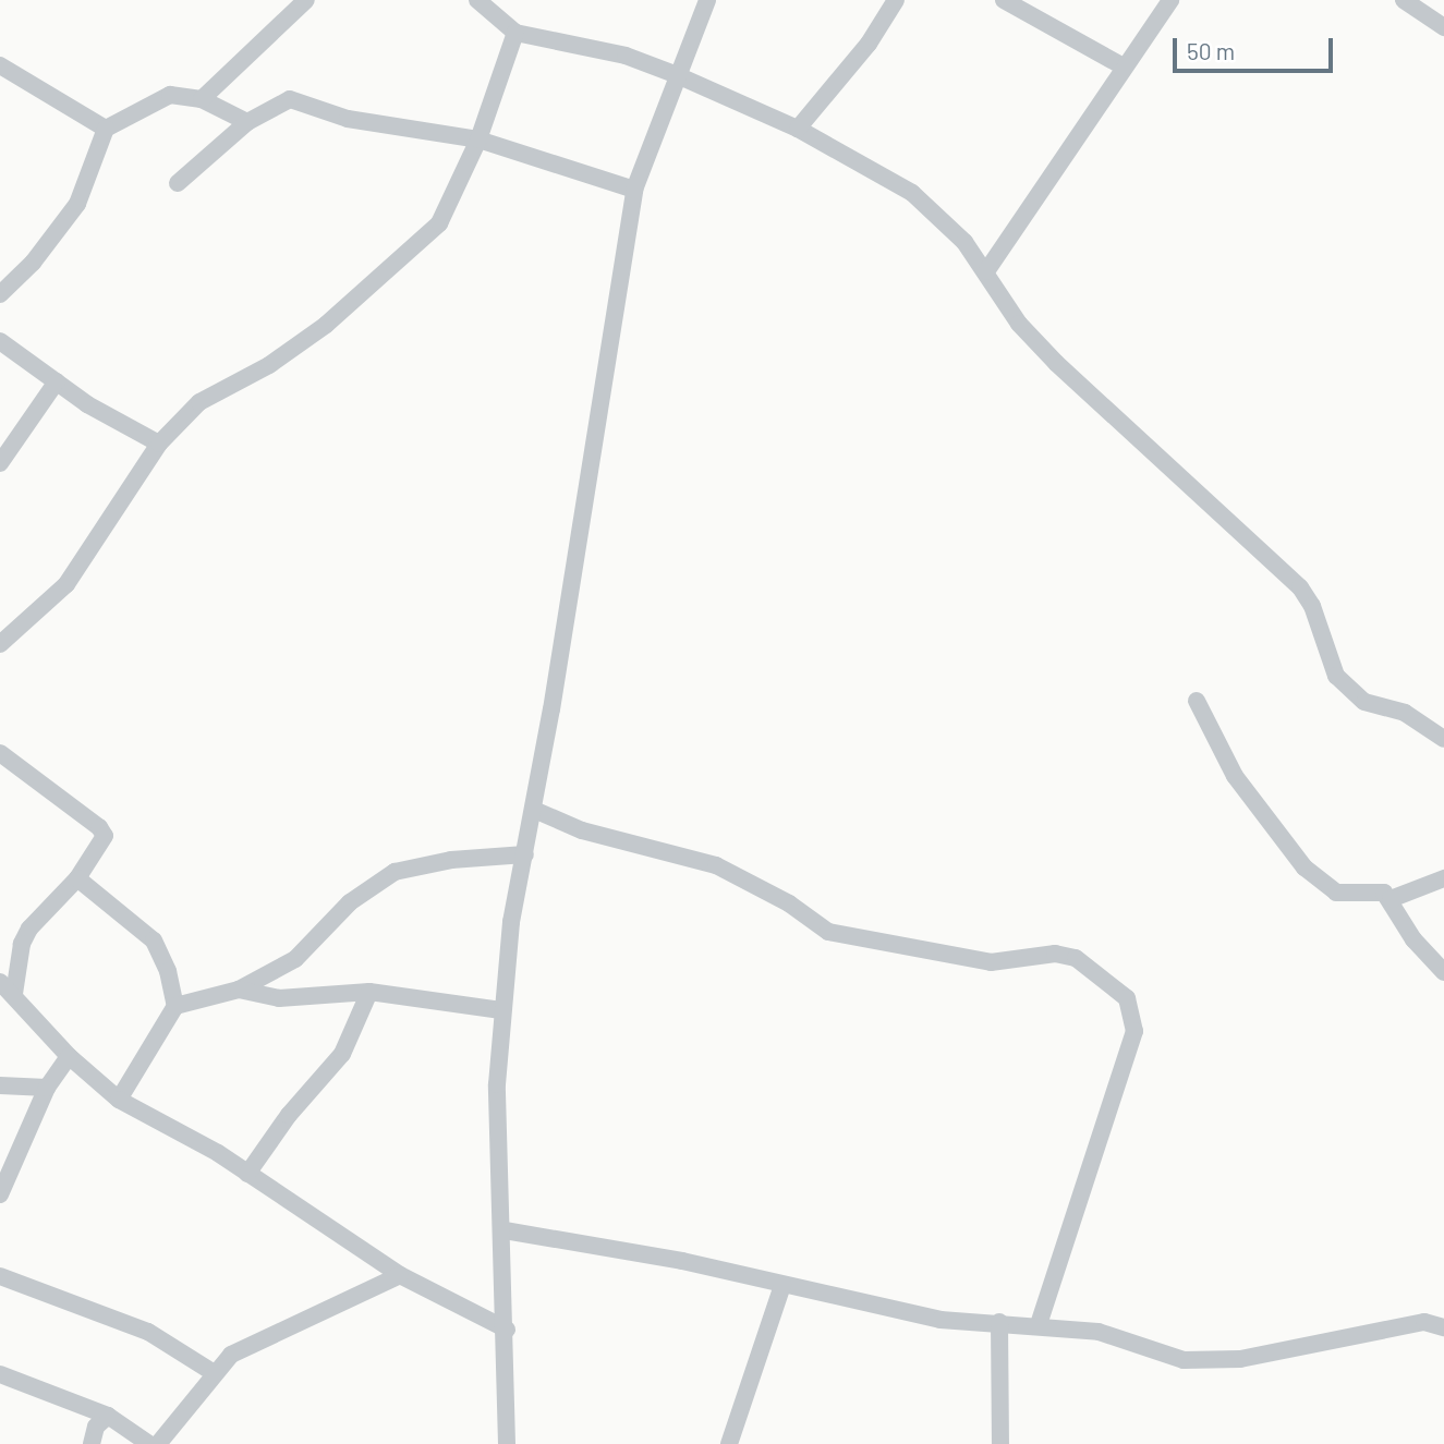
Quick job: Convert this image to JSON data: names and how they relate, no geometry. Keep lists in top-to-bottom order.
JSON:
{
  "scale_bar": "50 m"
}
